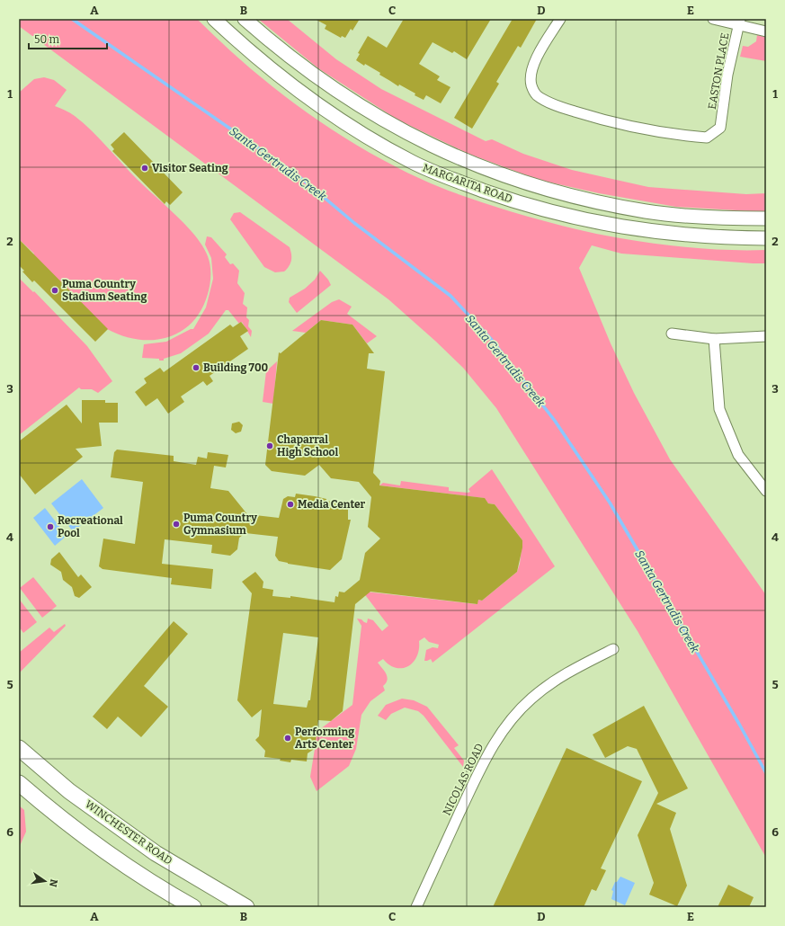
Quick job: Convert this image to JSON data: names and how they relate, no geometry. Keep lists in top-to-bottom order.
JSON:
{
  "streets": {
    "main road": ["MARGARITA ROAD", "WINCHESTER ROAD"],
    "street": ["EASTON PLACE", "NICOLAS ROAD"]
  },
  "water": ["Santa Gertrudis Creek"],
  "places": [
    "Visitor Seating",
    "Puma Country Stadium Seating",
    "Building 700",
    "Chaparral High School",
    "Media Center",
    "Puma Country Gymnasium",
    "Recreational Pool",
    "Performing Arts Center"
  ],
  "scale_bar": "50 m",
  "north": "right",
  "grid": {
    "columns": [
      "A",
      "B",
      "C",
      "D",
      "E"
    ],
    "rows": [
      "1",
      "2",
      "3",
      "4",
      "5",
      "6"
    ]
  }
}
